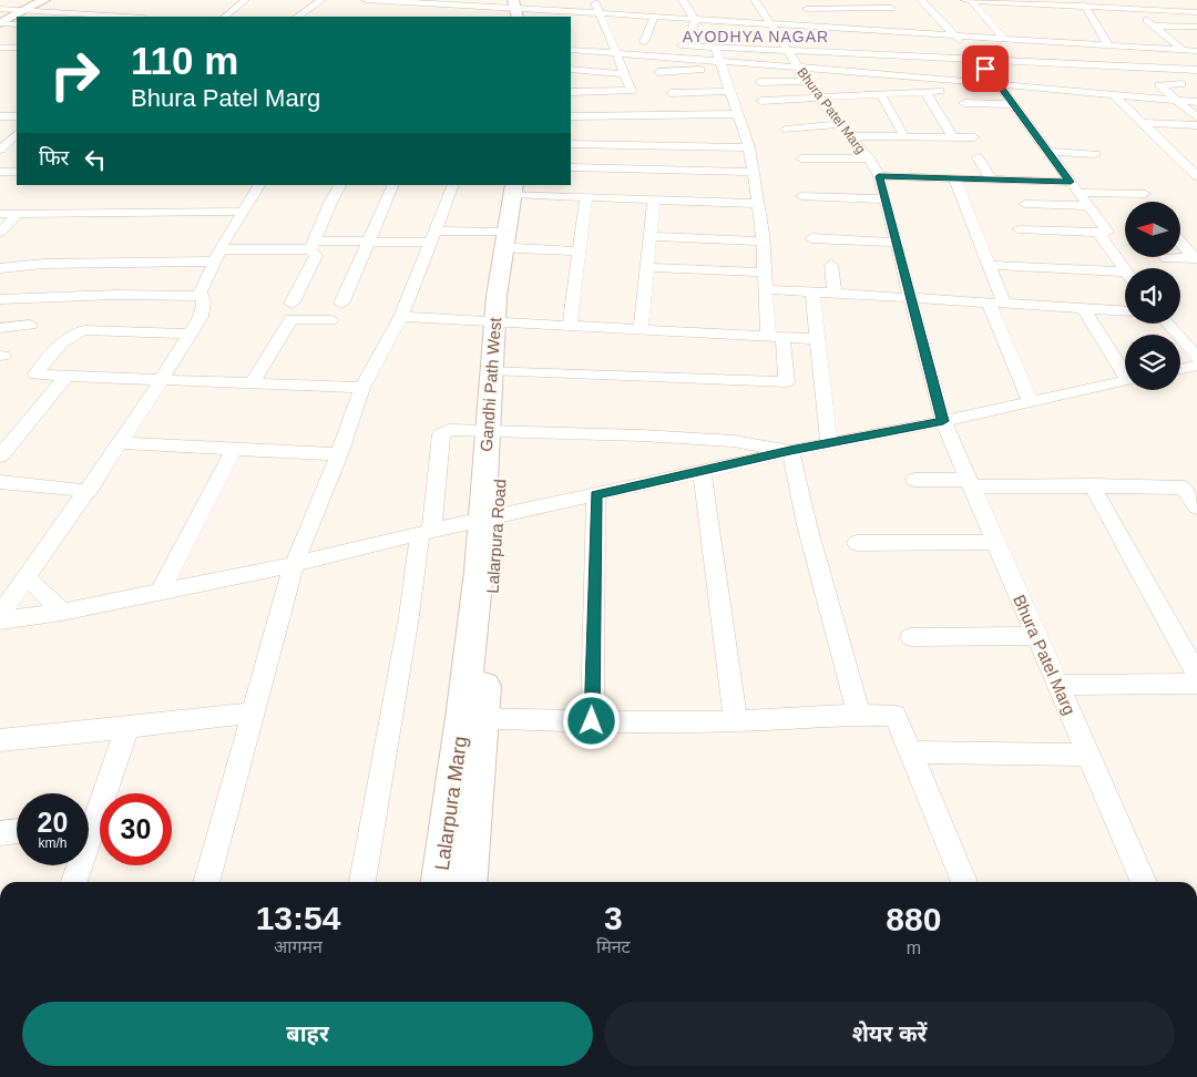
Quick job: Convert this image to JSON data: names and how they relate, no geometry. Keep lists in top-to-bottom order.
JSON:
{
  "streets": {
    "street": ["Bhura Patel Marg", "Lalarpura Road", "Lalarpura Marg"]
  },
  "crossings": [
    ["Lalarpura Road", "Lalarpura Marg"]
  ],
  "districts": ["AYODHYA NAGAR"],
  "north": "left",
  "page": {
    "turn": ["110 m", "Bhura Patel Marg"],
    "then": "फिर",
    "speed": "20 km/h",
    "limit": "30",
    "eta": [
      "13:54",
      "आगमन",
      "3",
      "मिनट",
      "880",
      "m"
    ],
    "buttons": ["बाहर", "शेयर करें"]
  }
}
